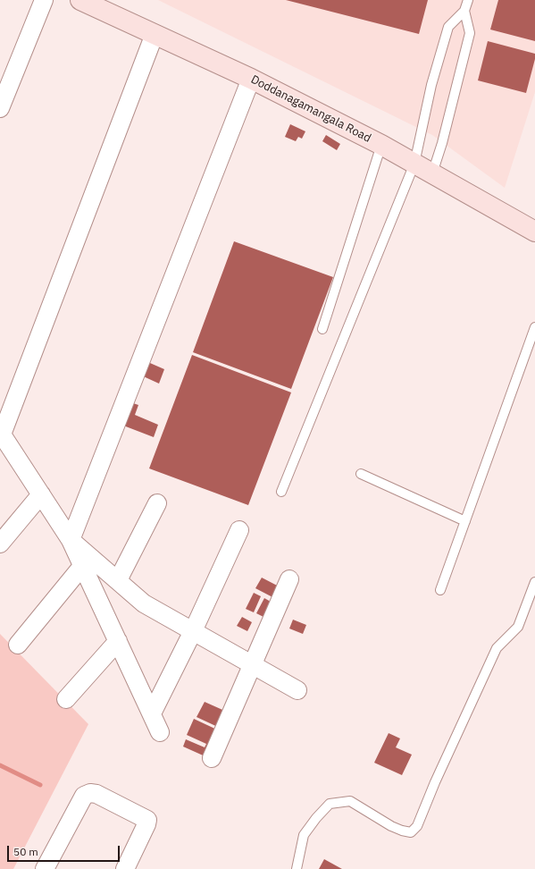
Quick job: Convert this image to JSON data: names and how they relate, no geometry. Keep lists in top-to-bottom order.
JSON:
{
  "streets": {
    "street": ["Doddanagamangala Road"]
  },
  "scale_bar": "50 m"
}
